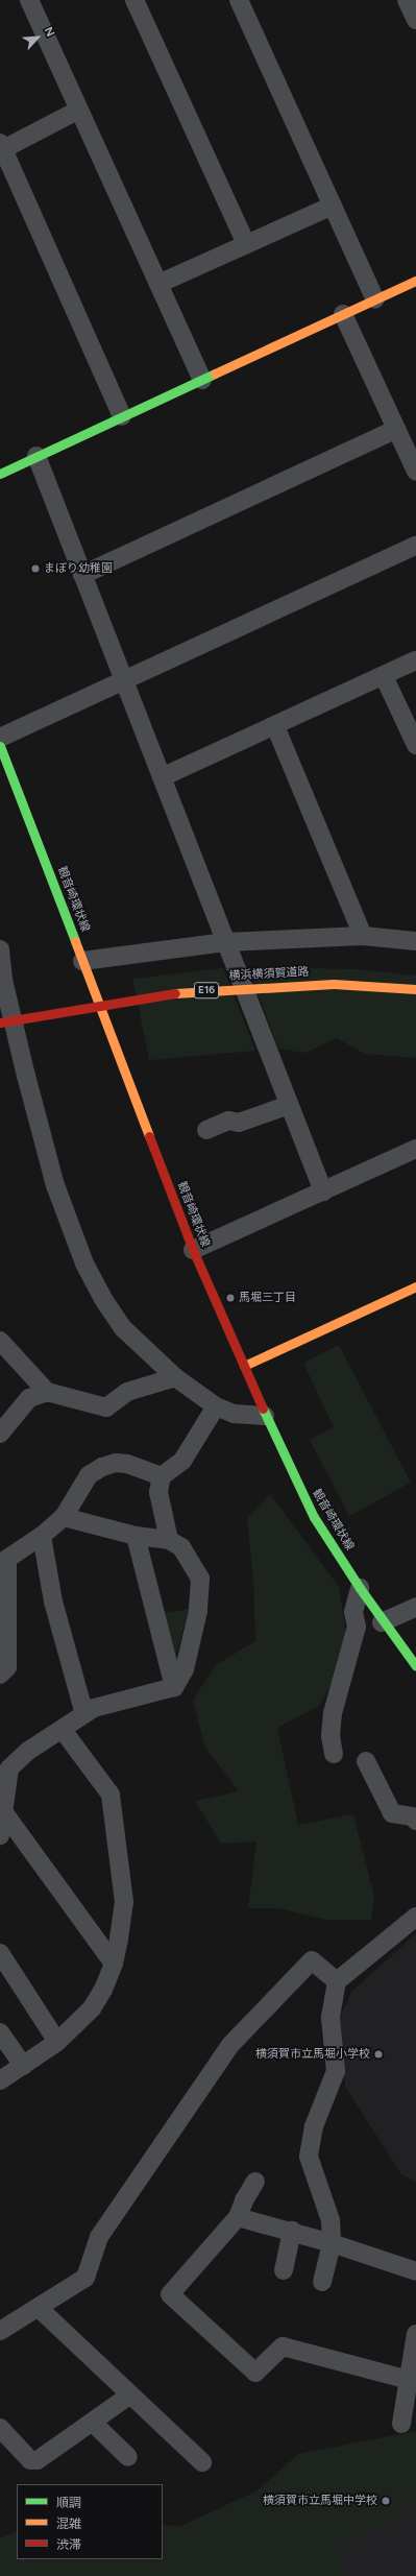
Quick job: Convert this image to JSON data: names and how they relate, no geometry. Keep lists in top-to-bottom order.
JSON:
{
  "streets": {
    "main road": ["観音崎環状線", "横浜横須賀道路", "E16"]
  },
  "places": [
    "まぼり幼稚園",
    "馬堀三丁目",
    "横須賀市立馬堀小学校",
    "横須賀市立馬堀中学校"
  ],
  "legend": ["順調", "混雑", "渋滞"],
  "north": "top right"
}
